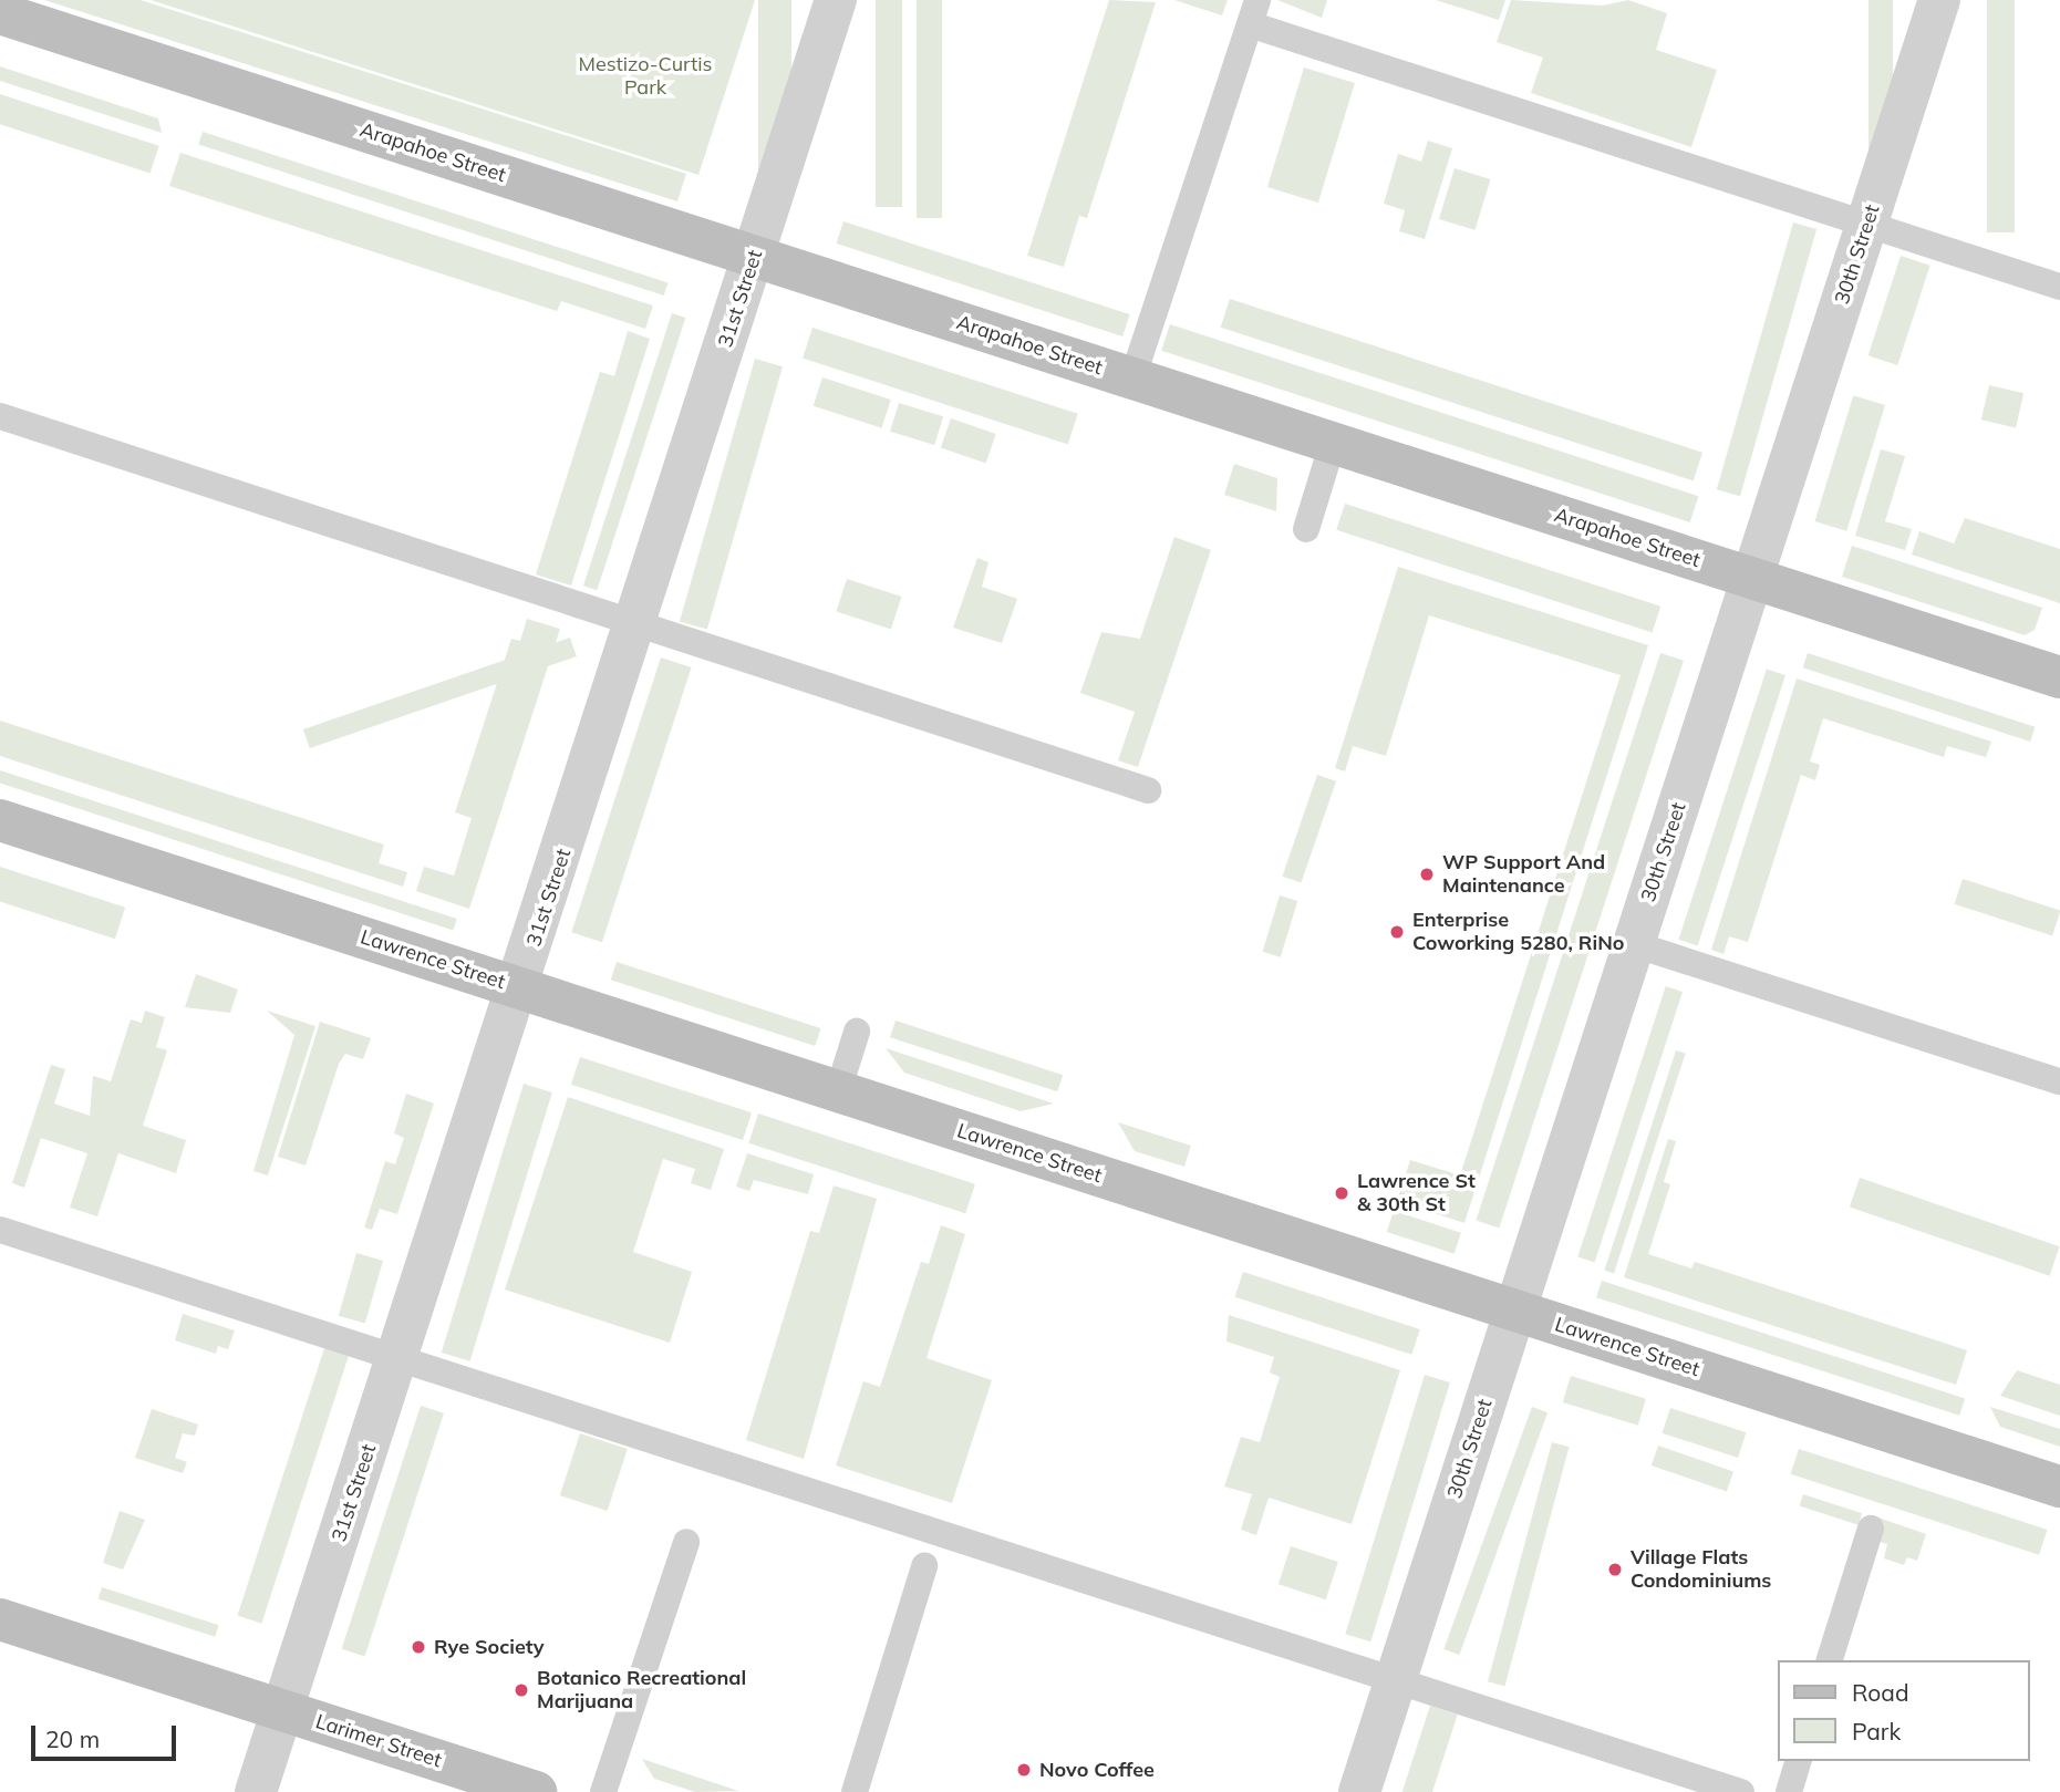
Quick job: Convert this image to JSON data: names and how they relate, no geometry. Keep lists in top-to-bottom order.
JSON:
{
  "streets": {
    "street": [
      "Arapahoe Street",
      "30th Street",
      "31st Street",
      "Lawrence Street",
      "Larimer Street"
    ]
  },
  "crossings": [
    ["Arapahoe Street", "30th Street"],
    ["Arapahoe Street", "31st Street"],
    ["30th Street", "Lawrence Street"],
    ["31st Street", "Lawrence Street"],
    ["31st Street", "Larimer Street"]
  ],
  "parks": ["Mestizo-Curtis Park"],
  "places": [
    "WP Support And Maintenance",
    "Enterprise Coworking 5280, RiNo",
    "Lawrence St & 30th St",
    "Village Flats Condominiums",
    "Rye Society",
    "Botanico Recreational Marijuana",
    "Novo Coffee"
  ],
  "legend": ["Road", "Park"],
  "scale_bar": "20 m"
}
